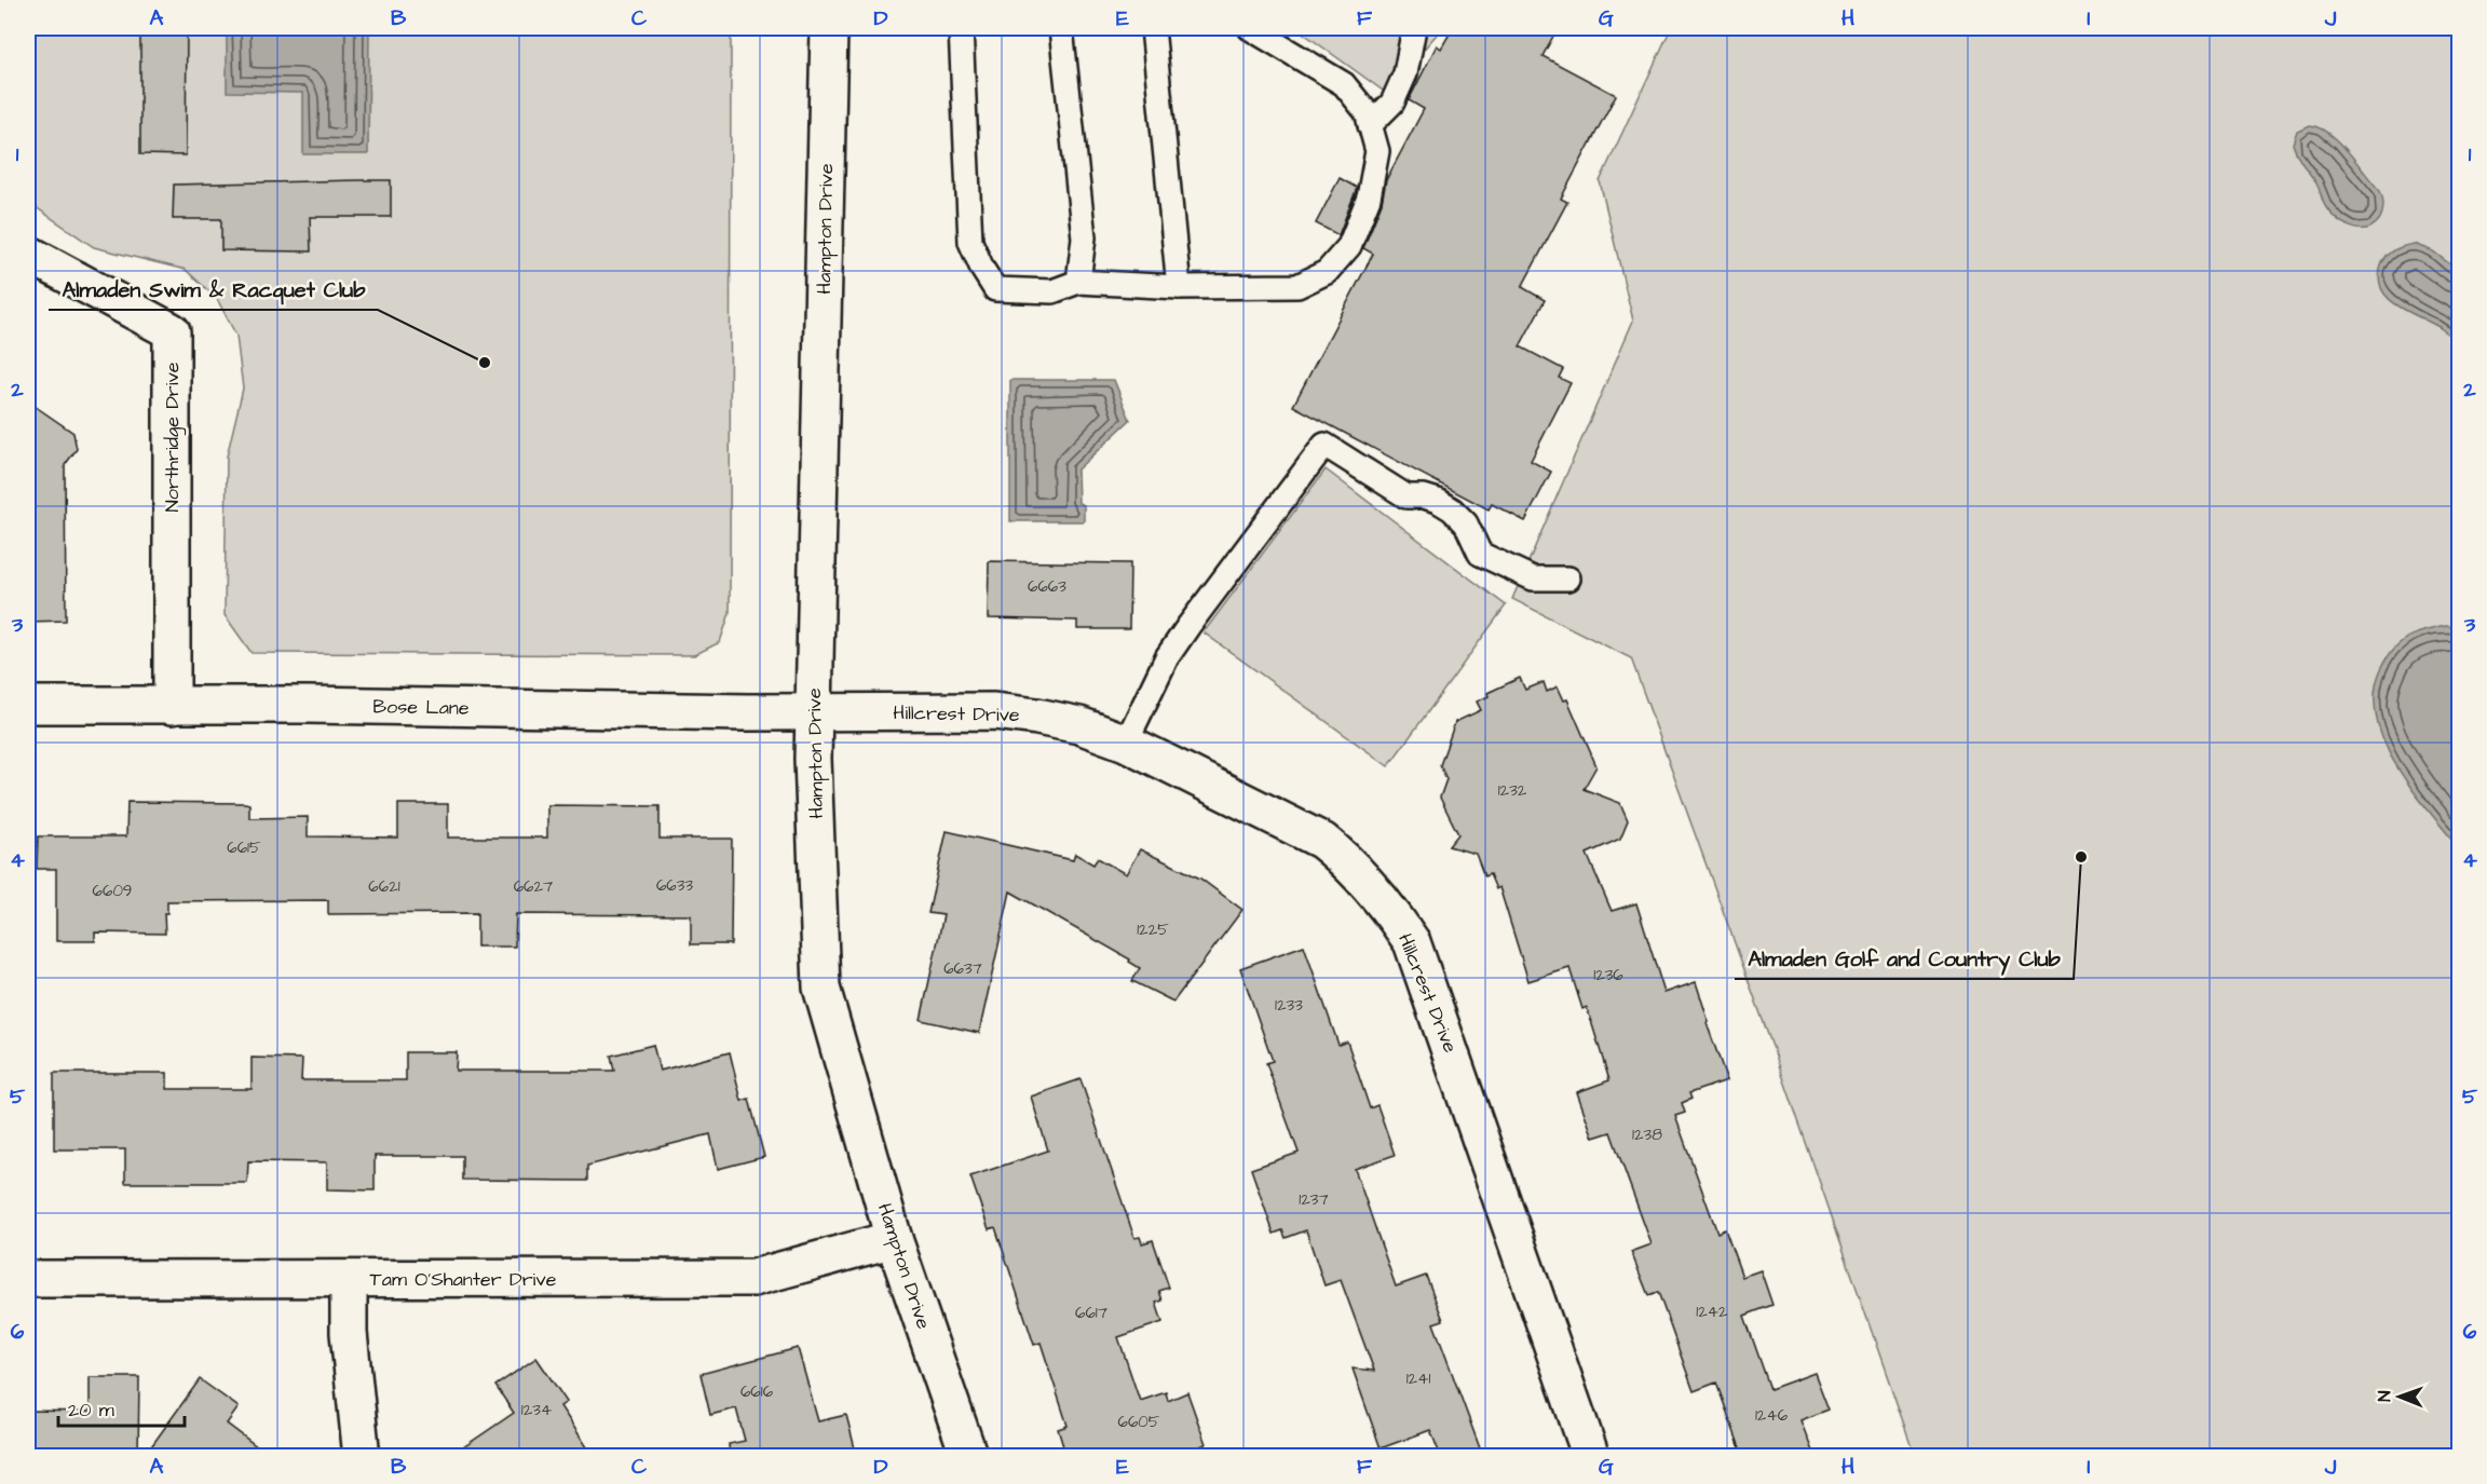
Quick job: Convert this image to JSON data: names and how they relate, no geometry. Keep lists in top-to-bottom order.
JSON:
{
  "streets": {
    "street": [
      "Hampton Drive",
      "Northridge Drive",
      "Bose Lane",
      "Hillcrest Drive",
      "Tam O'Shanter Drive"
    ]
  },
  "crossings": [
    ["Hampton Drive", "Bose Lane"],
    ["Hampton Drive", "Hillcrest Drive"],
    ["Hampton Drive", "Tam O'Shanter Drive"],
    ["Northridge Drive", "Bose Lane"],
    ["Bose Lane", "Hillcrest Drive"]
  ],
  "places": ["Almaden Swim & Racquet Club", "Almaden Golf and Country Club"],
  "house_numbers": [
    "6663",
    "1232",
    "6615",
    "6633",
    "6621",
    "6627",
    "6609",
    "1225",
    "6637",
    "1236",
    "1233",
    "1238",
    "1237",
    "1242",
    "6617",
    "1241",
    "6616",
    "1234",
    "1246",
    "6605"
  ],
  "scale_bar": "20 m",
  "north": "left",
  "grid": {
    "columns": [
      "A",
      "B",
      "C",
      "D",
      "E",
      "F",
      "G",
      "H",
      "I",
      "J"
    ],
    "rows": [
      "1",
      "2",
      "3",
      "4",
      "5",
      "6"
    ]
  }
}
